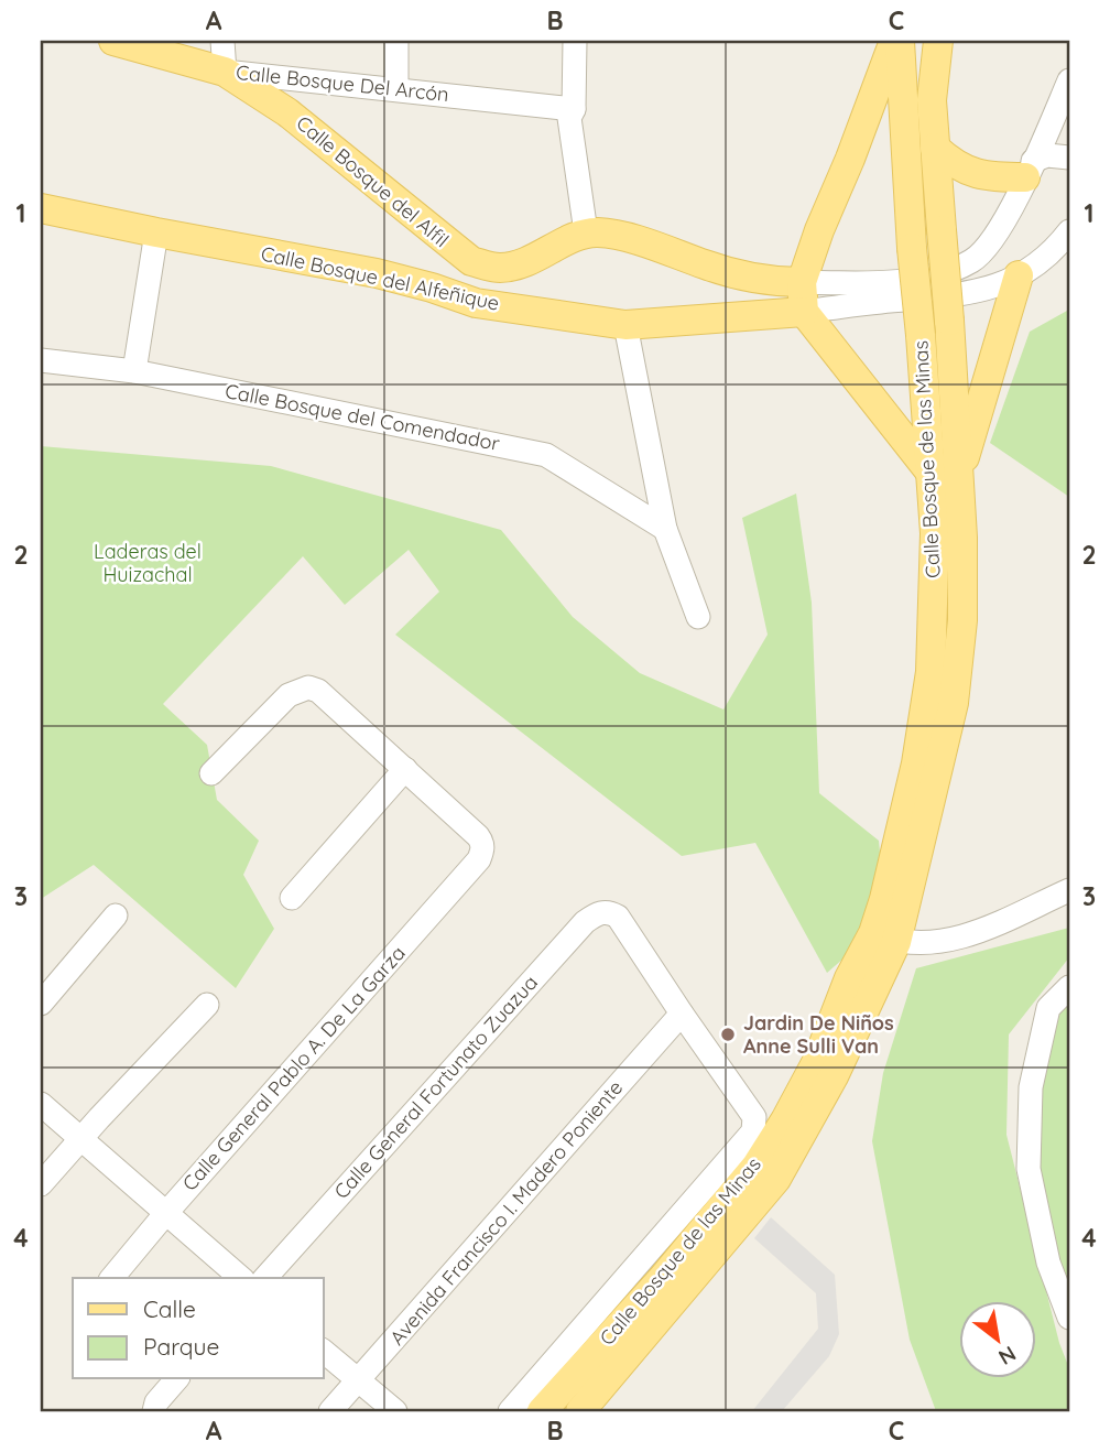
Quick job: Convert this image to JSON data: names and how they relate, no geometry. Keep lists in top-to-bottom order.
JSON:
{
  "streets": {
    "main road": [
      "Calle Bosque Del Arcón",
      "Calle Bosque del Alfil",
      "Calle Bosque del Alfeñique",
      "Calle Bosque de las Minas"
    ],
    "street": [
      "Calle Bosque del Comendador",
      "Calle General Pablo A. De La Garza",
      "Calle General Fortunato Zuazua",
      "Avenida Francisco I. Madero Poniente"
    ]
  },
  "crossings": [
    ["Calle Bosque Del Arcón", "Calle Bosque del Alfil"],
    ["Calle General Fortunato Zuazua", "Avenida Francisco I. Madero Poniente"]
  ],
  "parks": ["Laderas del Huizachal"],
  "places": ["Jardin De Niños Anne Sulli Van"],
  "legend": ["Calle", "Parque"],
  "north": "bottom right",
  "grid": {
    "columns": ["A", "B", "C"],
    "rows": [
      "1",
      "2",
      "3",
      "4"
    ]
  }
}
